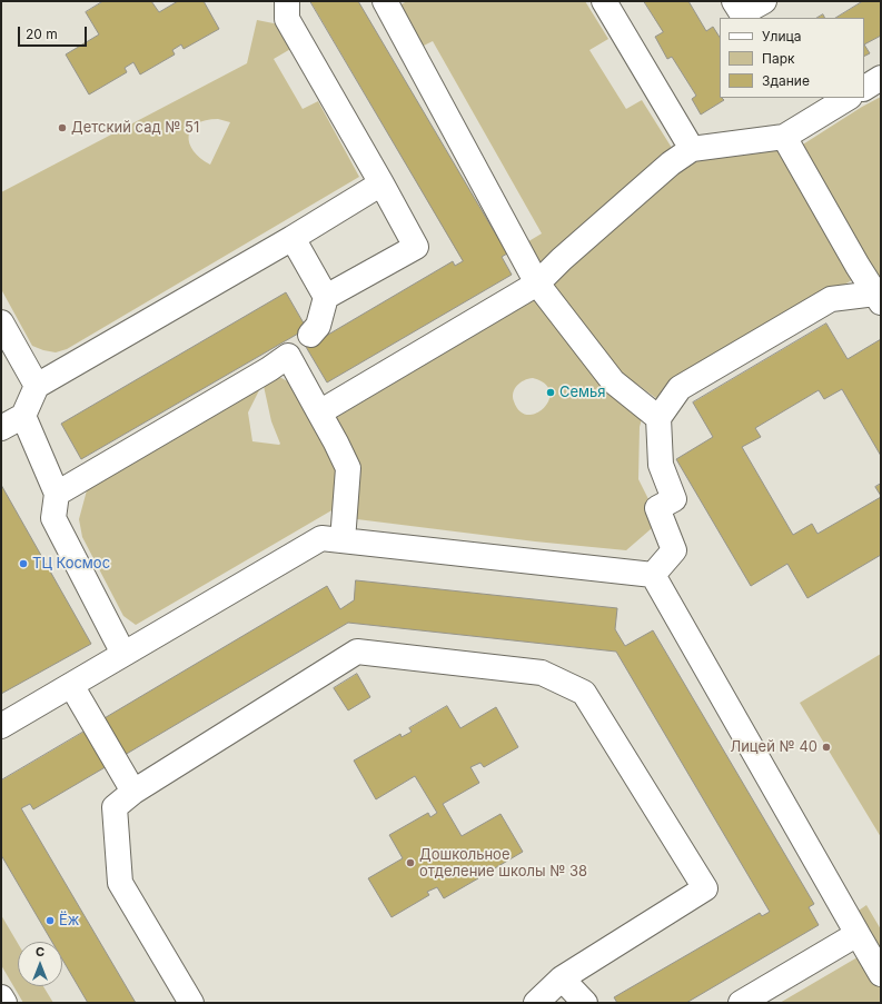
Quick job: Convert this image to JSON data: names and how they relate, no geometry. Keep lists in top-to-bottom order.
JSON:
{
  "places": [
    "Детский сад № 51",
    "Семья",
    "ТЦ Космос",
    "Лицей № 40",
    "Дошкольное отделение школы № 38",
    "Ёж"
  ],
  "legend": ["Улица", "Парк", "Здание"],
  "scale_bar": "20 m",
  "north": "top"
}
